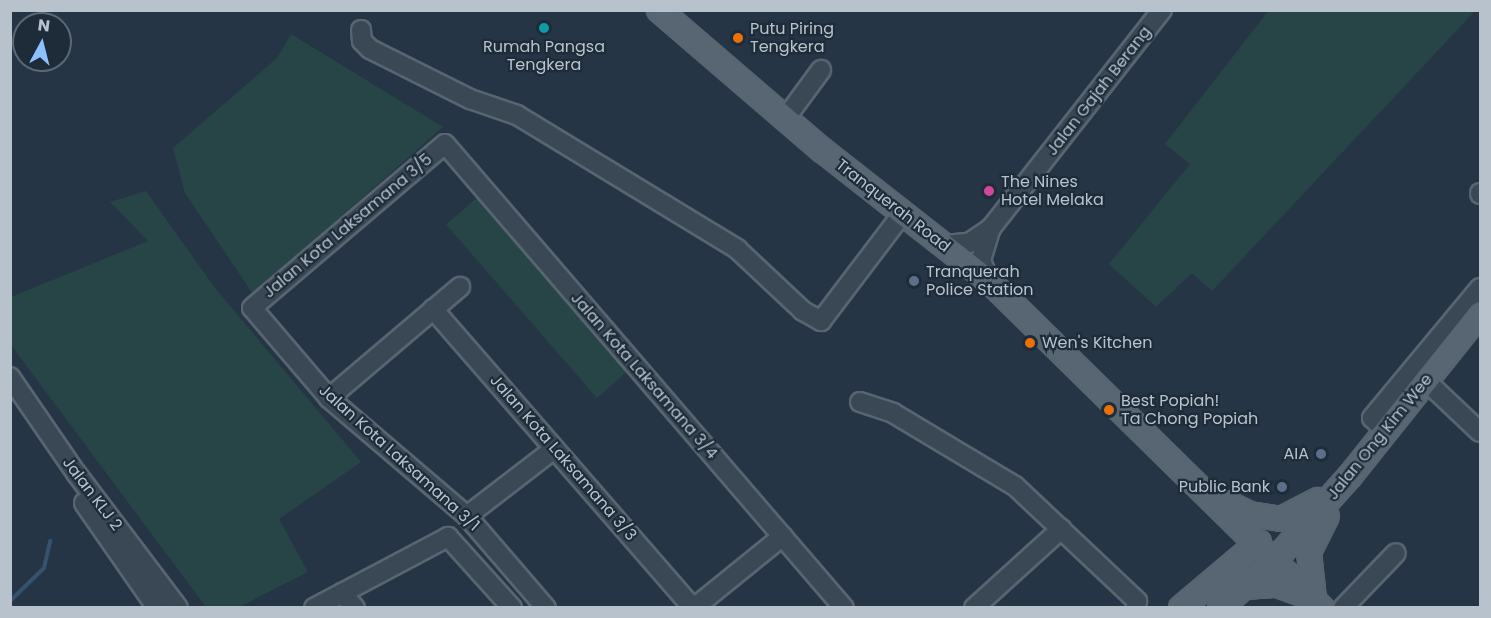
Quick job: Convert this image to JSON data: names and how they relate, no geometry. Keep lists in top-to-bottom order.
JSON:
{
  "streets": {
    "main road": ["Tranquerah Road", "Jalan Ong Kim Wee"],
    "street": [
      "Jalan Gajah Berang",
      "Jalan Kota Laksamana 3/5",
      "Jalan Kota Laksamana 3/4",
      "Jalan Kota Laksamana 3/1",
      "Jalan Kota Laksamana 3/3",
      "Jalan KLJ 2"
    ]
  },
  "crossings": [
    ["Jalan Gajah Berang", "Tranquerah Road"],
    ["Tranquerah Road", "Jalan Ong Kim Wee"],
    ["Jalan Kota Laksamana 3/5", "Jalan Kota Laksamana 3/4"],
    ["Jalan Kota Laksamana 3/5", "Jalan Kota Laksamana 3/1"]
  ],
  "places": [
    "Rumah Pangsa Tengkera",
    "Putu Piring Tengkera",
    "The Nines Hotel Melaka",
    "Tranquerah Police Station",
    "Wen's Kitchen",
    "Best Popiah! Ta Chong Popiah",
    "AIA",
    "Public Bank"
  ],
  "north": "top"
}
